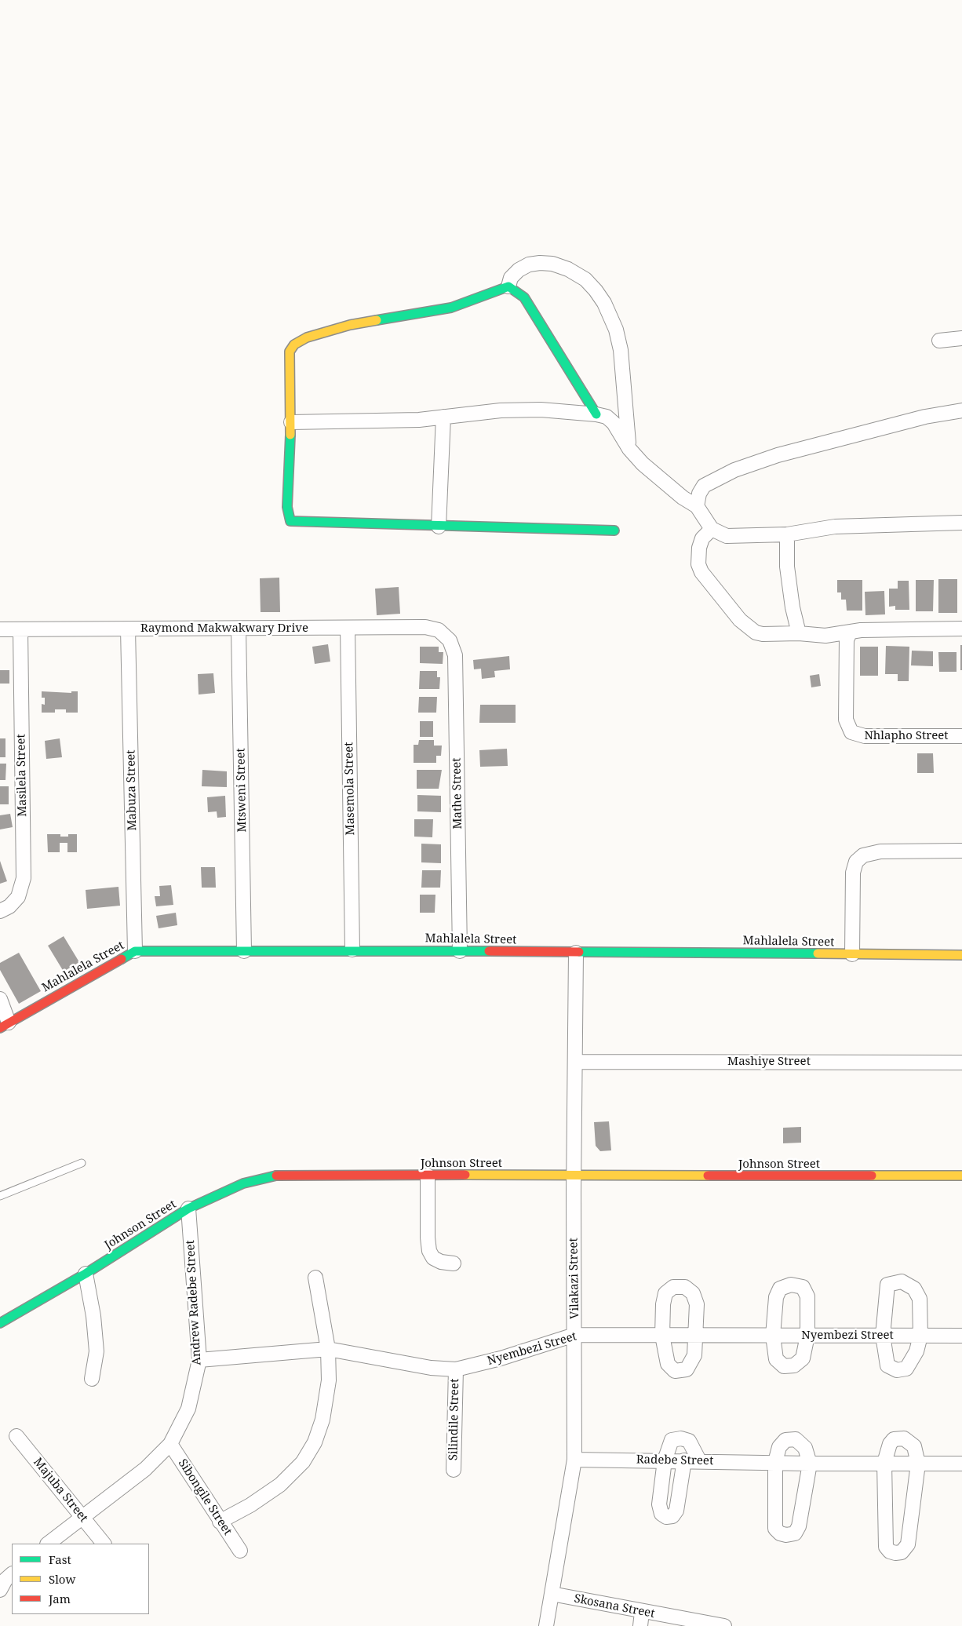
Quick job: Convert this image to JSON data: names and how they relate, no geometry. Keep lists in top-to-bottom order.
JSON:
{
  "streets": {
    "street": [
      "Raymond Makwakwary Drive",
      "Nhlapho Street",
      "Masilela Street",
      "Masemola Street",
      "Mabuza Street",
      "Mtsweni Street",
      "Mathe Street",
      "Mahlalela Street",
      "Mashiye Street",
      "Johnson Street",
      "Vilakazi Street",
      "Andrew Radebe Street",
      "Nyembezi Street",
      "Silindile Street",
      "Radebe Street",
      "Majuba Street",
      "Sibongile Street",
      "Skosana Street"
    ]
  },
  "crossings": [
    ["Raymond Makwakwary Drive", "Masilela Street"],
    ["Raymond Makwakwary Drive", "Masemola Street"],
    ["Raymond Makwakwary Drive", "Mabuza Street"],
    ["Raymond Makwakwary Drive", "Mtsweni Street"],
    ["Raymond Makwakwary Drive", "Mathe Street"],
    ["Masemola Street", "Mahlalela Street"],
    ["Mabuza Street", "Mahlalela Street"],
    ["Mtsweni Street", "Mahlalela Street"],
    ["Mathe Street", "Mahlalela Street"],
    ["Mahlalela Street", "Vilakazi Street"],
    ["Mashiye Street", "Vilakazi Street"],
    ["Johnson Street", "Vilakazi Street"],
    ["Johnson Street", "Andrew Radebe Street"],
    ["Vilakazi Street", "Nyembezi Street"],
    ["Vilakazi Street", "Radebe Street"],
    ["Vilakazi Street", "Skosana Street"],
    ["Andrew Radebe Street", "Nyembezi Street"],
    ["Andrew Radebe Street", "Majuba Street"],
    ["Andrew Radebe Street", "Sibongile Street"],
    ["Nyembezi Street", "Silindile Street"]
  ],
  "legend": ["Fast", "Slow", "Jam"]
}
